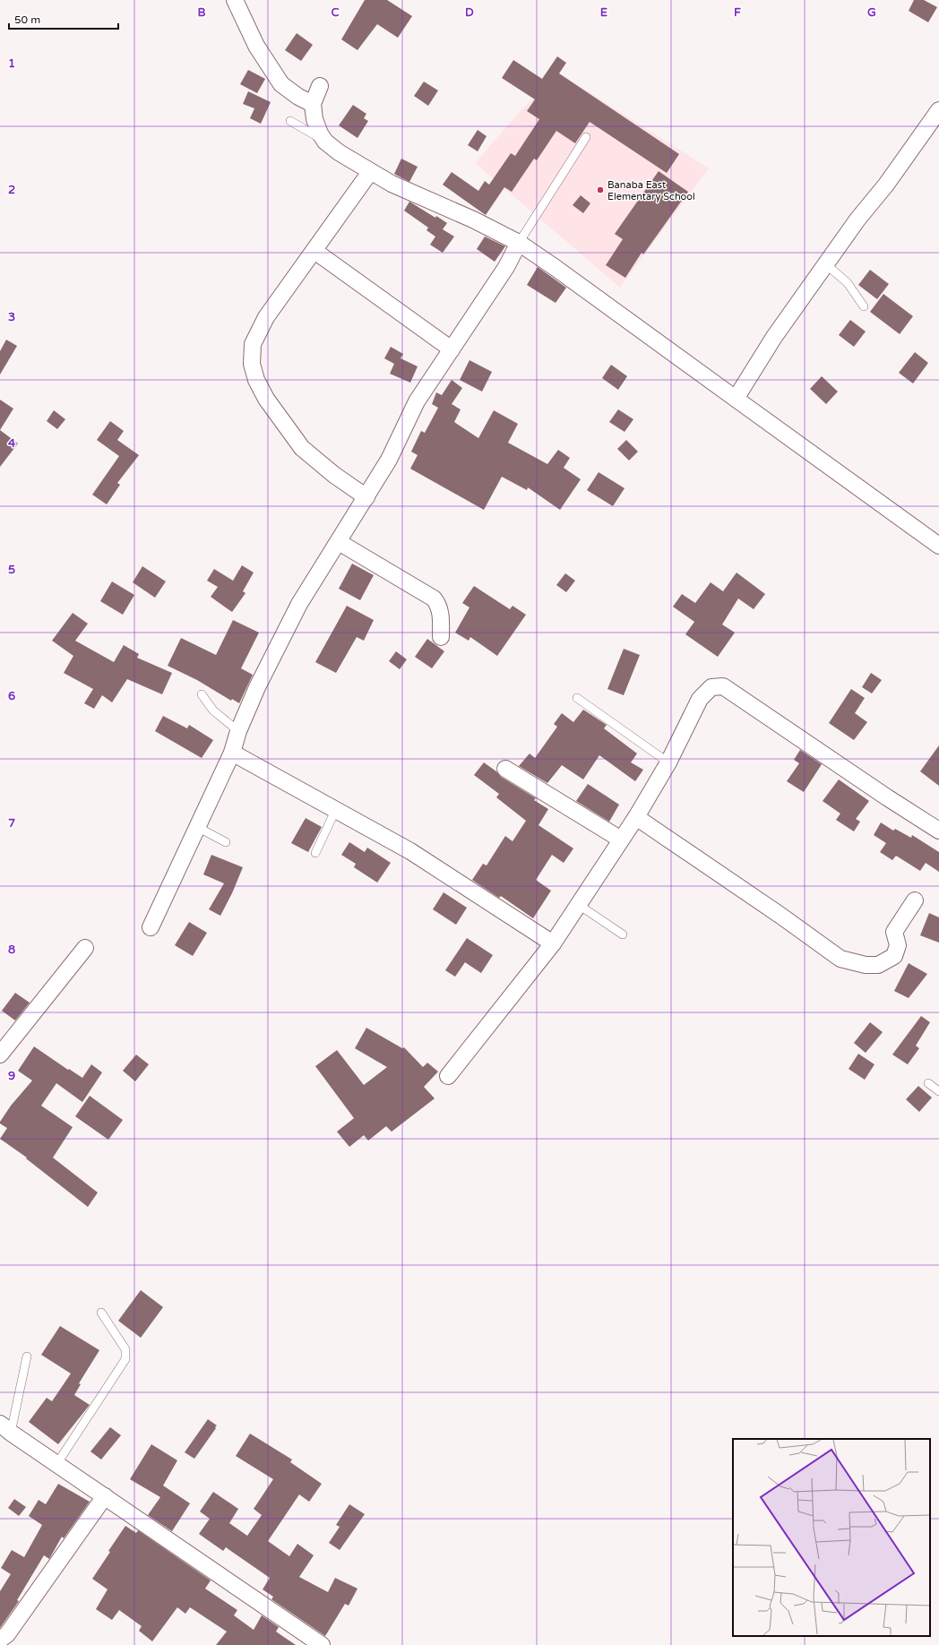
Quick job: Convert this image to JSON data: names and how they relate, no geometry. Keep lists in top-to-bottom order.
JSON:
{
  "places": ["Banaba East Elementary School"],
  "scale_bar": "50 m",
  "grid": {
    "columns": [
      "B",
      "C",
      "D",
      "E",
      "F",
      "G"
    ],
    "rows": [
      "1",
      "2",
      "3",
      "4",
      "5",
      "6",
      "7",
      "8",
      "9"
    ]
  }
}
